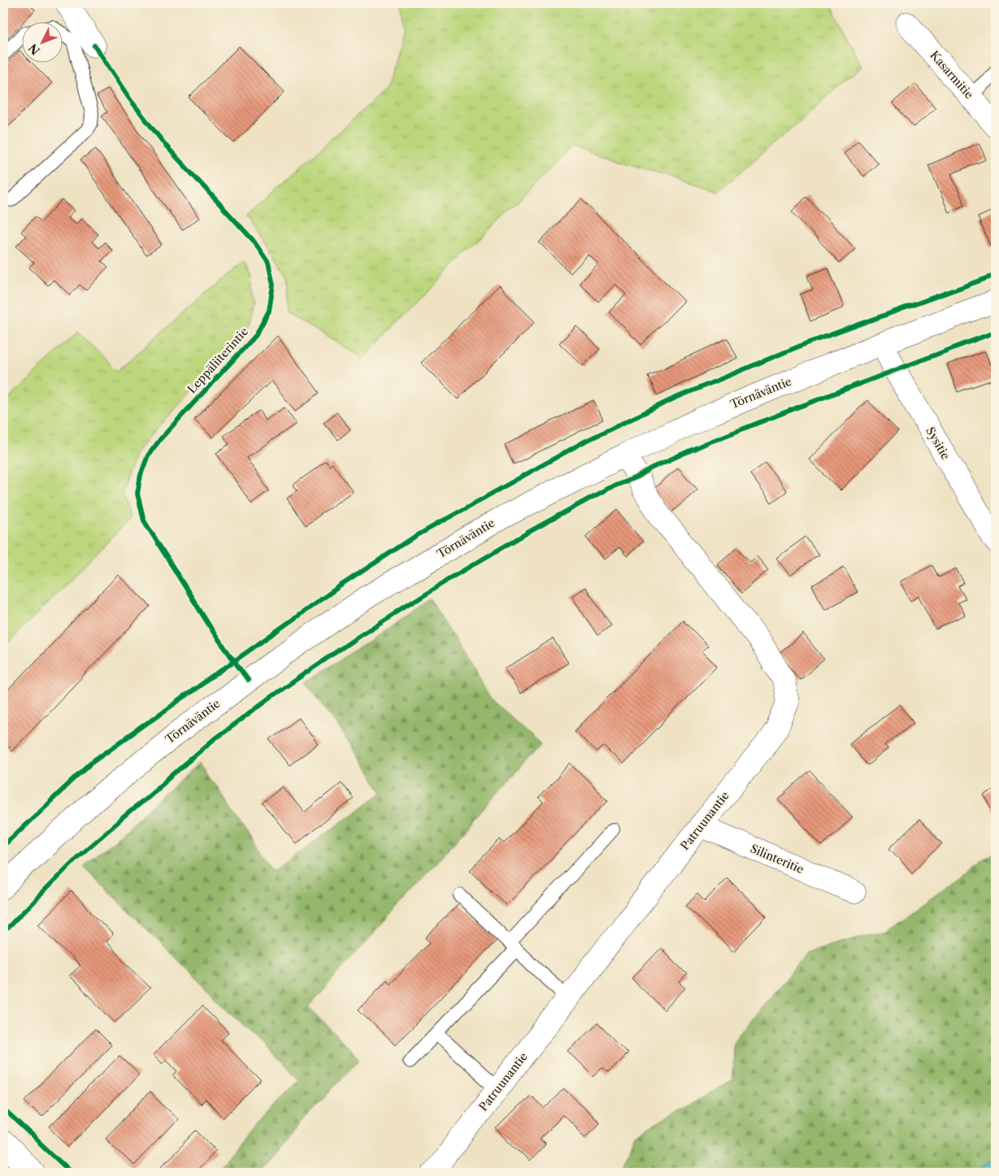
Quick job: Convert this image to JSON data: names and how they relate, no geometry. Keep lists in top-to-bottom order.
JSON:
{
  "streets": {
    "street": [
      "Kasarmitie",
      "Törnäväntie",
      "Sysitie",
      "Patruunantie",
      "Silinteritie"
    ],
    "cycle path": ["Leppäliiterintie"]
  },
  "crossings": [
    ["Törnäväntie", "Sysitie"],
    ["Törnäväntie", "Patruunantie"],
    ["Patruunantie", "Silinteritie"]
  ],
  "north": "bottom left"
}
